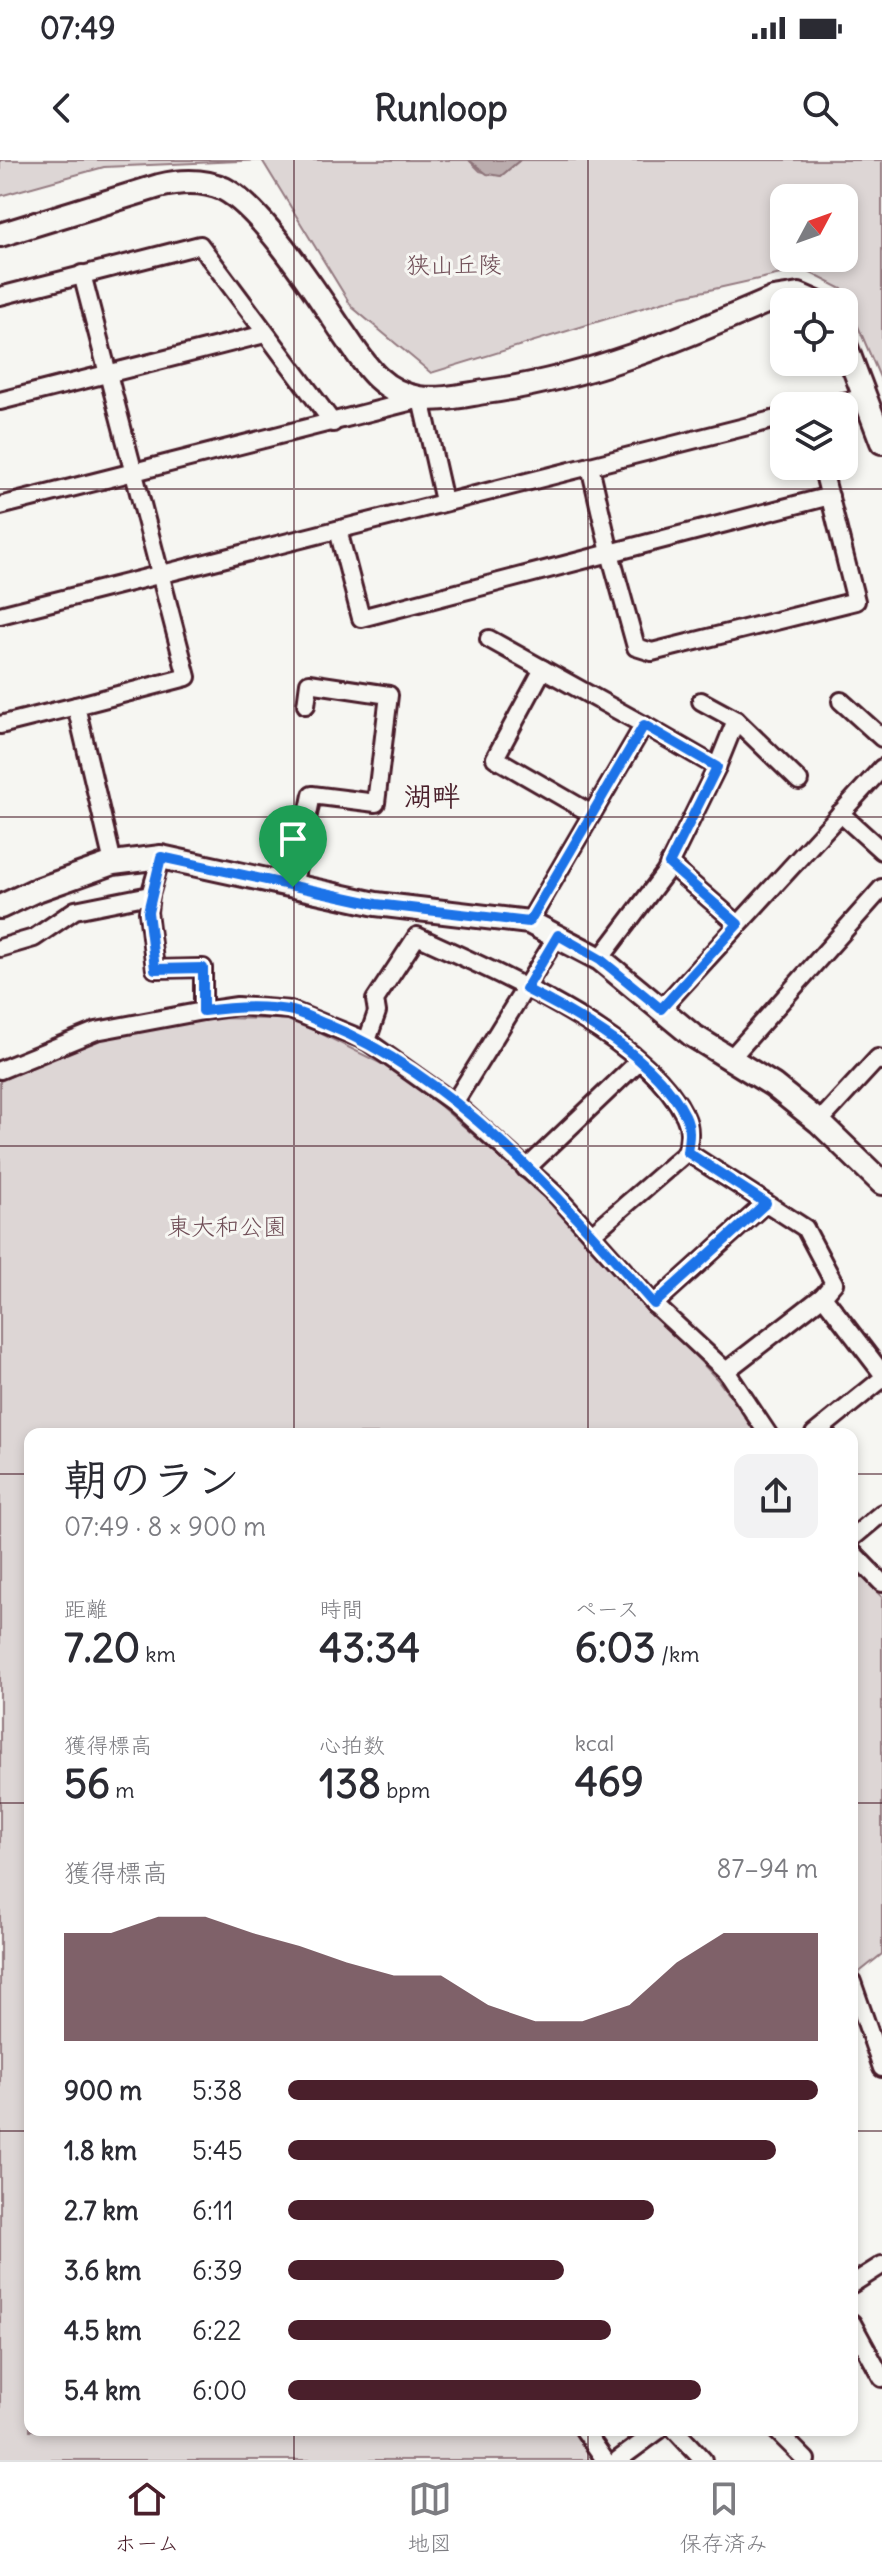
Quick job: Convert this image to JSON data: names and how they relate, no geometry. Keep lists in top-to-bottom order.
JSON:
{
  "districts": ["湖畔"],
  "parks": ["狭山丘陵", "東大和公園"],
  "north": "top right",
  "page": {
    "status": "07:49",
    "header": "Runloop",
    "heading": ["朝のラン", "07:49 · 8 × 900 m"],
    "stats": [
      ["距離", "7.20 km"],
      ["時間", "43:34"],
      ["ペース", "6:03 /km"],
      ["獲得標高", "56 m"],
      ["心拍数", "138 bpm"],
      ["kcal", "469"]
    ],
    "chart": ["獲得標高", "87–94 m"],
    "list": [
      {
        "name": "900 m",
        "note": "5:38"
      },
      {
        "name": "1.8 km",
        "note": "5:45"
      },
      {
        "name": "2.7 km",
        "note": "6:11"
      },
      {
        "name": "3.6 km",
        "note": "6:39"
      },
      {
        "name": "4.5 km",
        "note": "6:22"
      },
      {
        "name": "5.4 km",
        "note": "6:00"
      }
    ],
    "tabs": ["ホーム", "地図", "保存済み"]
  }
}
